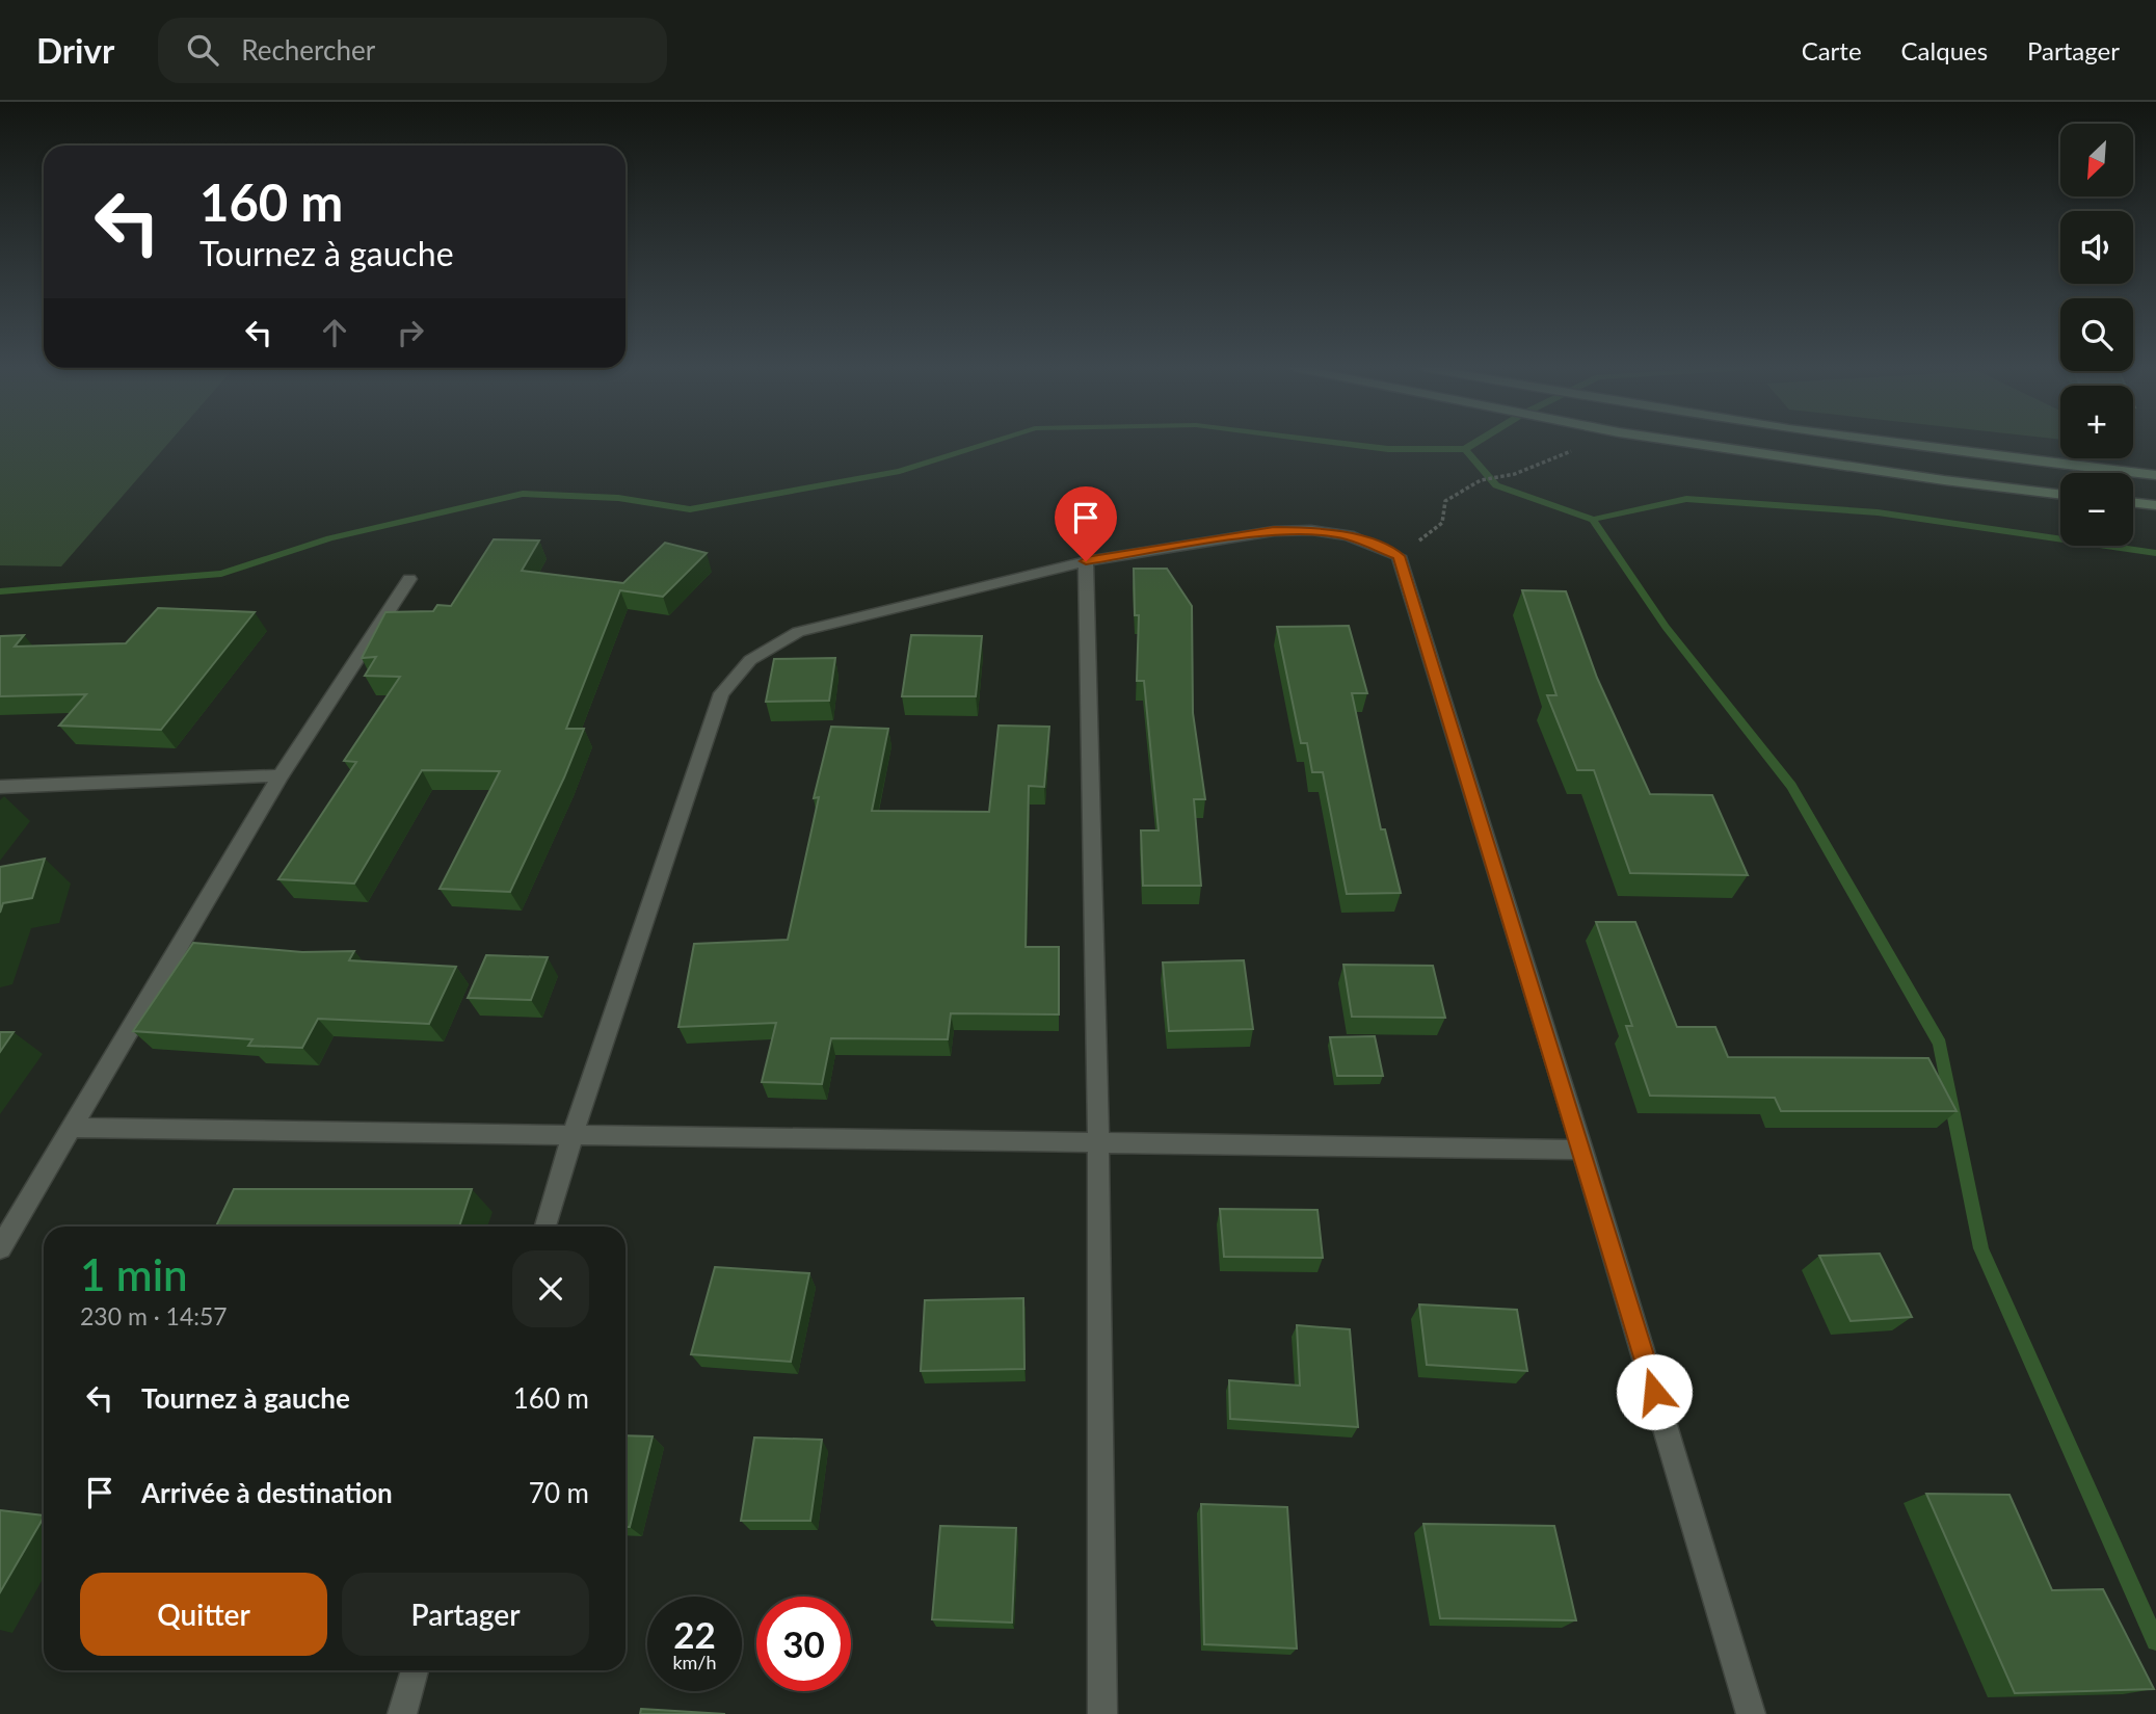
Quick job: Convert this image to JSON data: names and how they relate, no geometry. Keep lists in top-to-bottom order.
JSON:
{
  "north": "bottom left",
  "page": {
    "header": "Drivr",
    "search": "Rechercher",
    "nav": ["Carte", "Calques", "Partager"],
    "map_buttons": ["+", "−"],
    "turn": ["160 m", "Tournez à gauche"],
    "heading": ["1 min", "230 m · 14:57"],
    "list": [
      {
        "name": "Tournez à gauche",
        "value": "160 m"
      },
      {
        "name": "Arrivée à destination",
        "value": "70 m"
      }
    ],
    "buttons": ["Quitter", "Partager"],
    "speed": "22 km/h",
    "limit": "30"
  }
}
